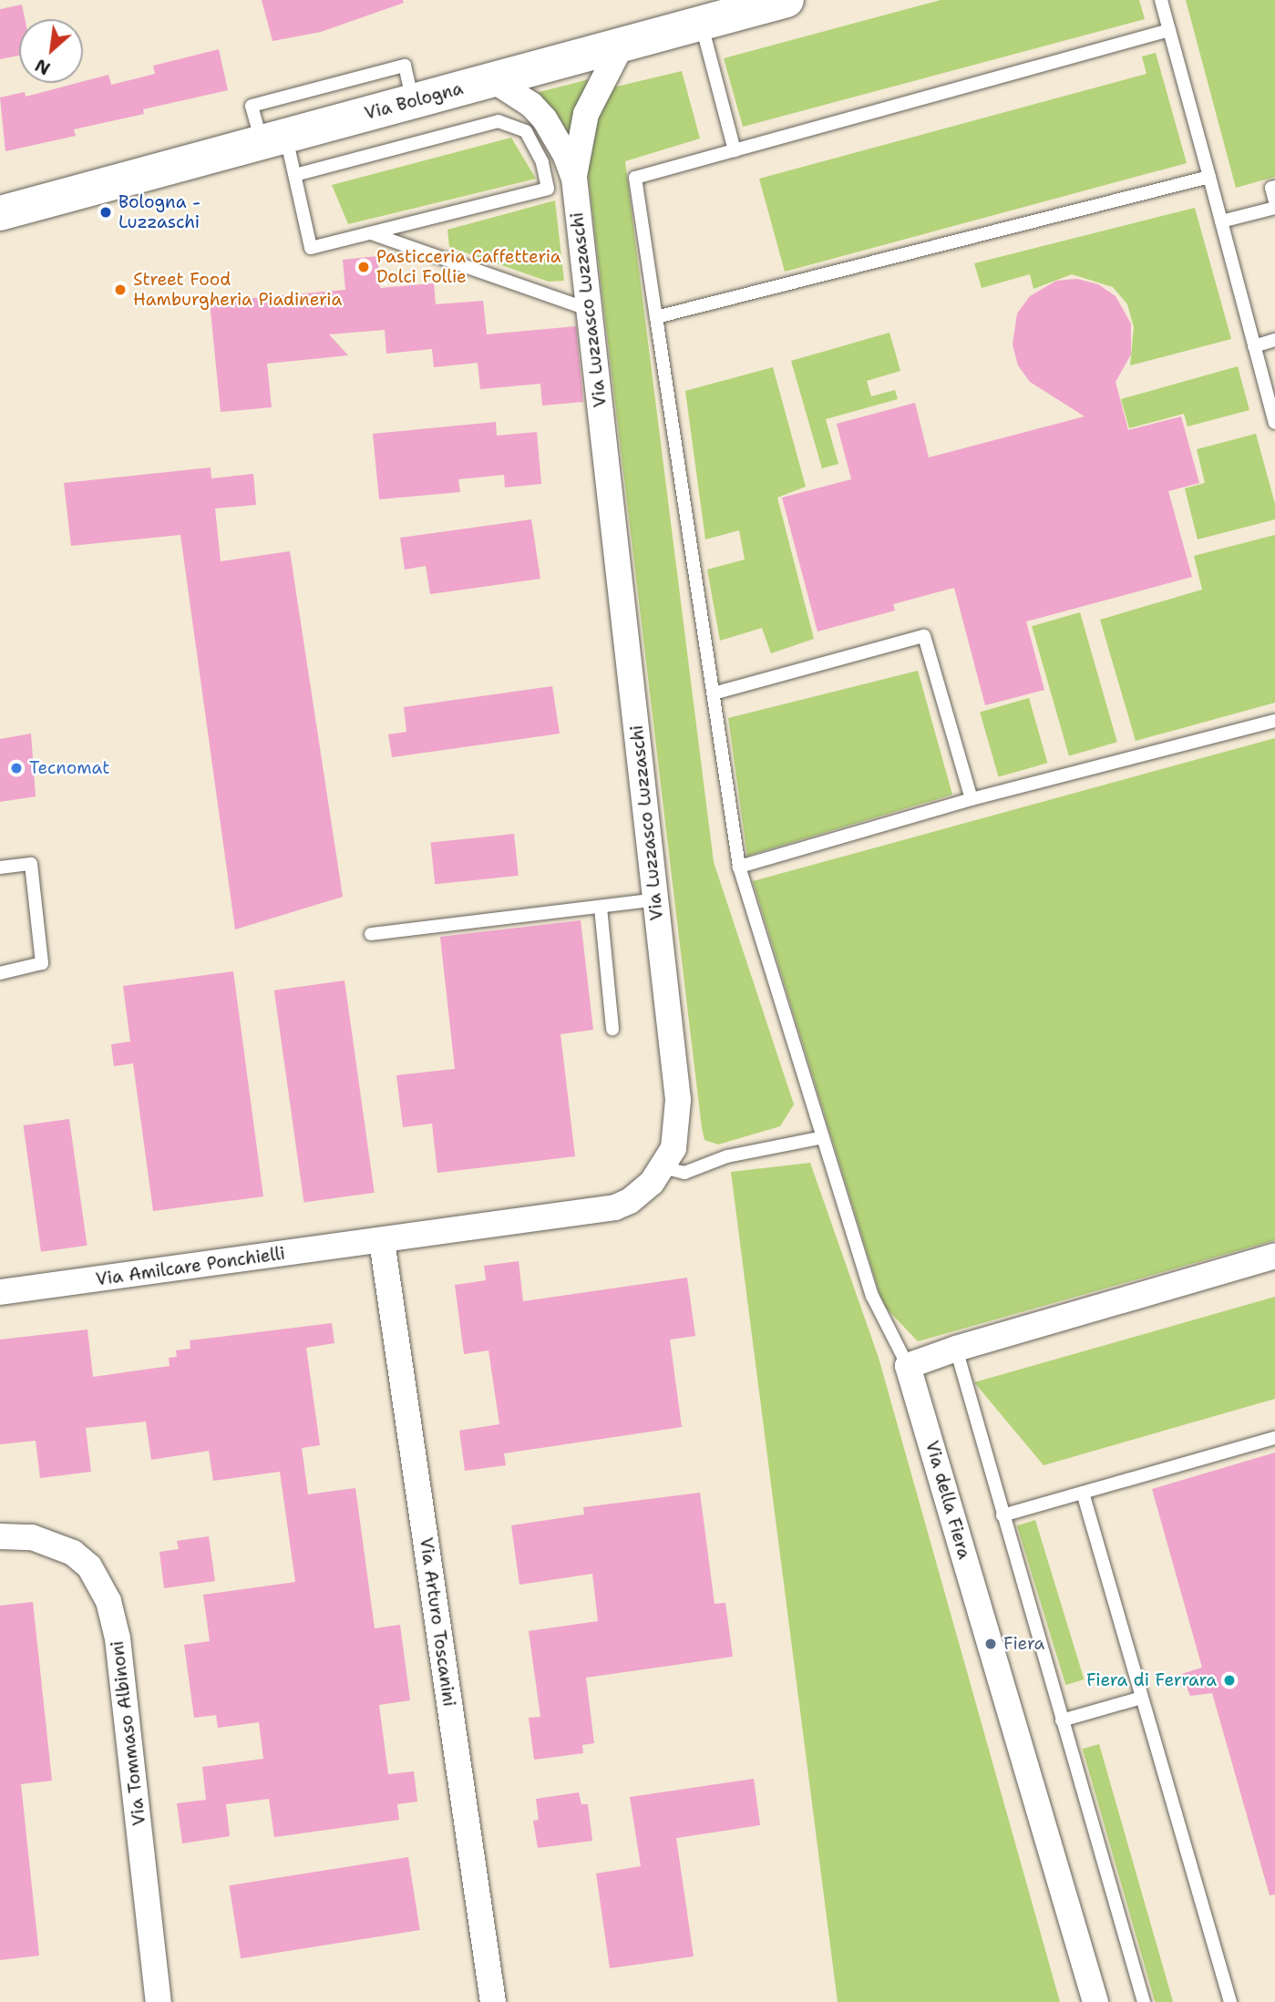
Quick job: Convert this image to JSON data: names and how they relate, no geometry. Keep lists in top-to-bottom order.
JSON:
{
  "streets": {
    "main road": ["Via Bologna"],
    "street": [
      "Via Luzzasco Luzzaschi",
      "Via Amilcare Ponchielli",
      "Via della Fiera",
      "Via Arturo Toscanini",
      "Via Tommaso Albinoni"
    ]
  },
  "crossings": [
    ["Via Bologna", "Via Luzzasco Luzzaschi"],
    ["Via Luzzasco Luzzaschi", "Via Amilcare Ponchielli"],
    ["Via Luzzasco Luzzaschi", "Via Arturo Toscanini"],
    ["Via Amilcare Ponchielli", "Via Arturo Toscanini"]
  ],
  "places": [
    "Bologna - Luzzaschi",
    "Pasticceria Caffetteria Dolci Follie",
    "Street Food Hamburgheria Piadineria",
    "Tecnomat",
    "Fiera",
    "Fiera di Ferrara"
  ],
  "north": "bottom left"
}
